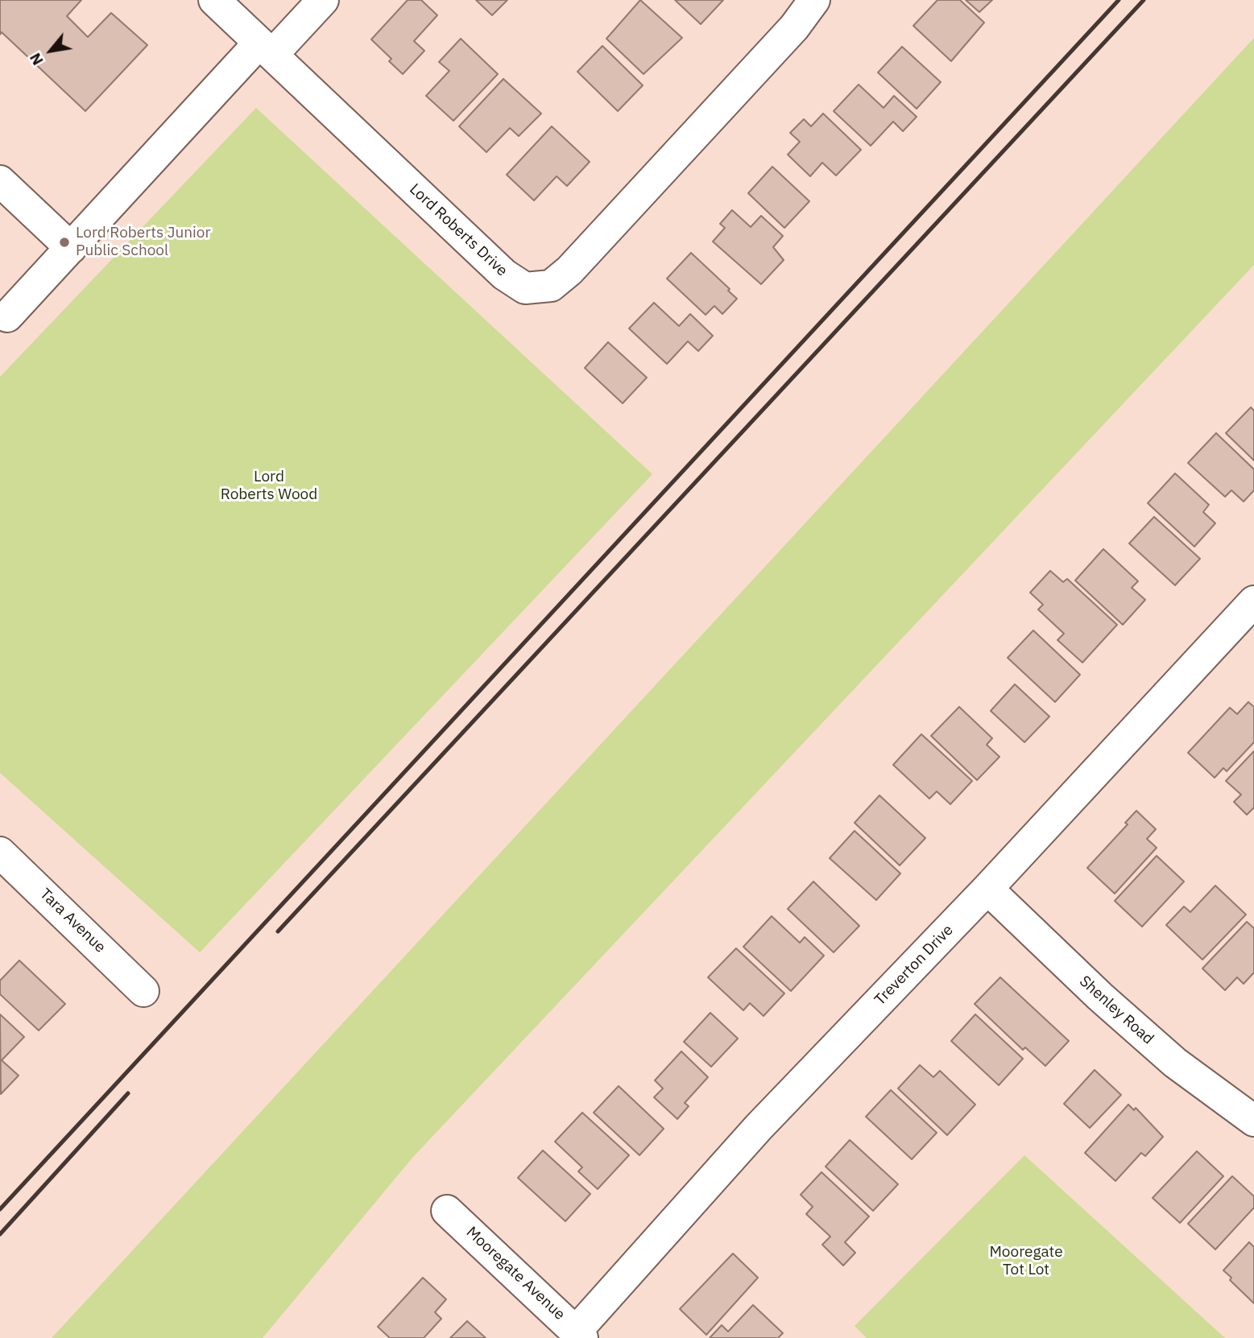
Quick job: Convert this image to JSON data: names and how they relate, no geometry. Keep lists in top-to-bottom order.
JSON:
{
  "streets": {
    "street": [
      "Lord Roberts Drive",
      "Tara Avenue",
      "Treverton Drive",
      "Shenley Road",
      "Mooregate Avenue"
    ]
  },
  "crossings": [
    ["Treverton Drive", "Shenley Road"],
    ["Treverton Drive", "Mooregate Avenue"]
  ],
  "parks": ["Lord Roberts Wood", "Mooregate Tot Lot"],
  "places": ["Lord Roberts Junior Public School"],
  "north": "bottom left"
}
